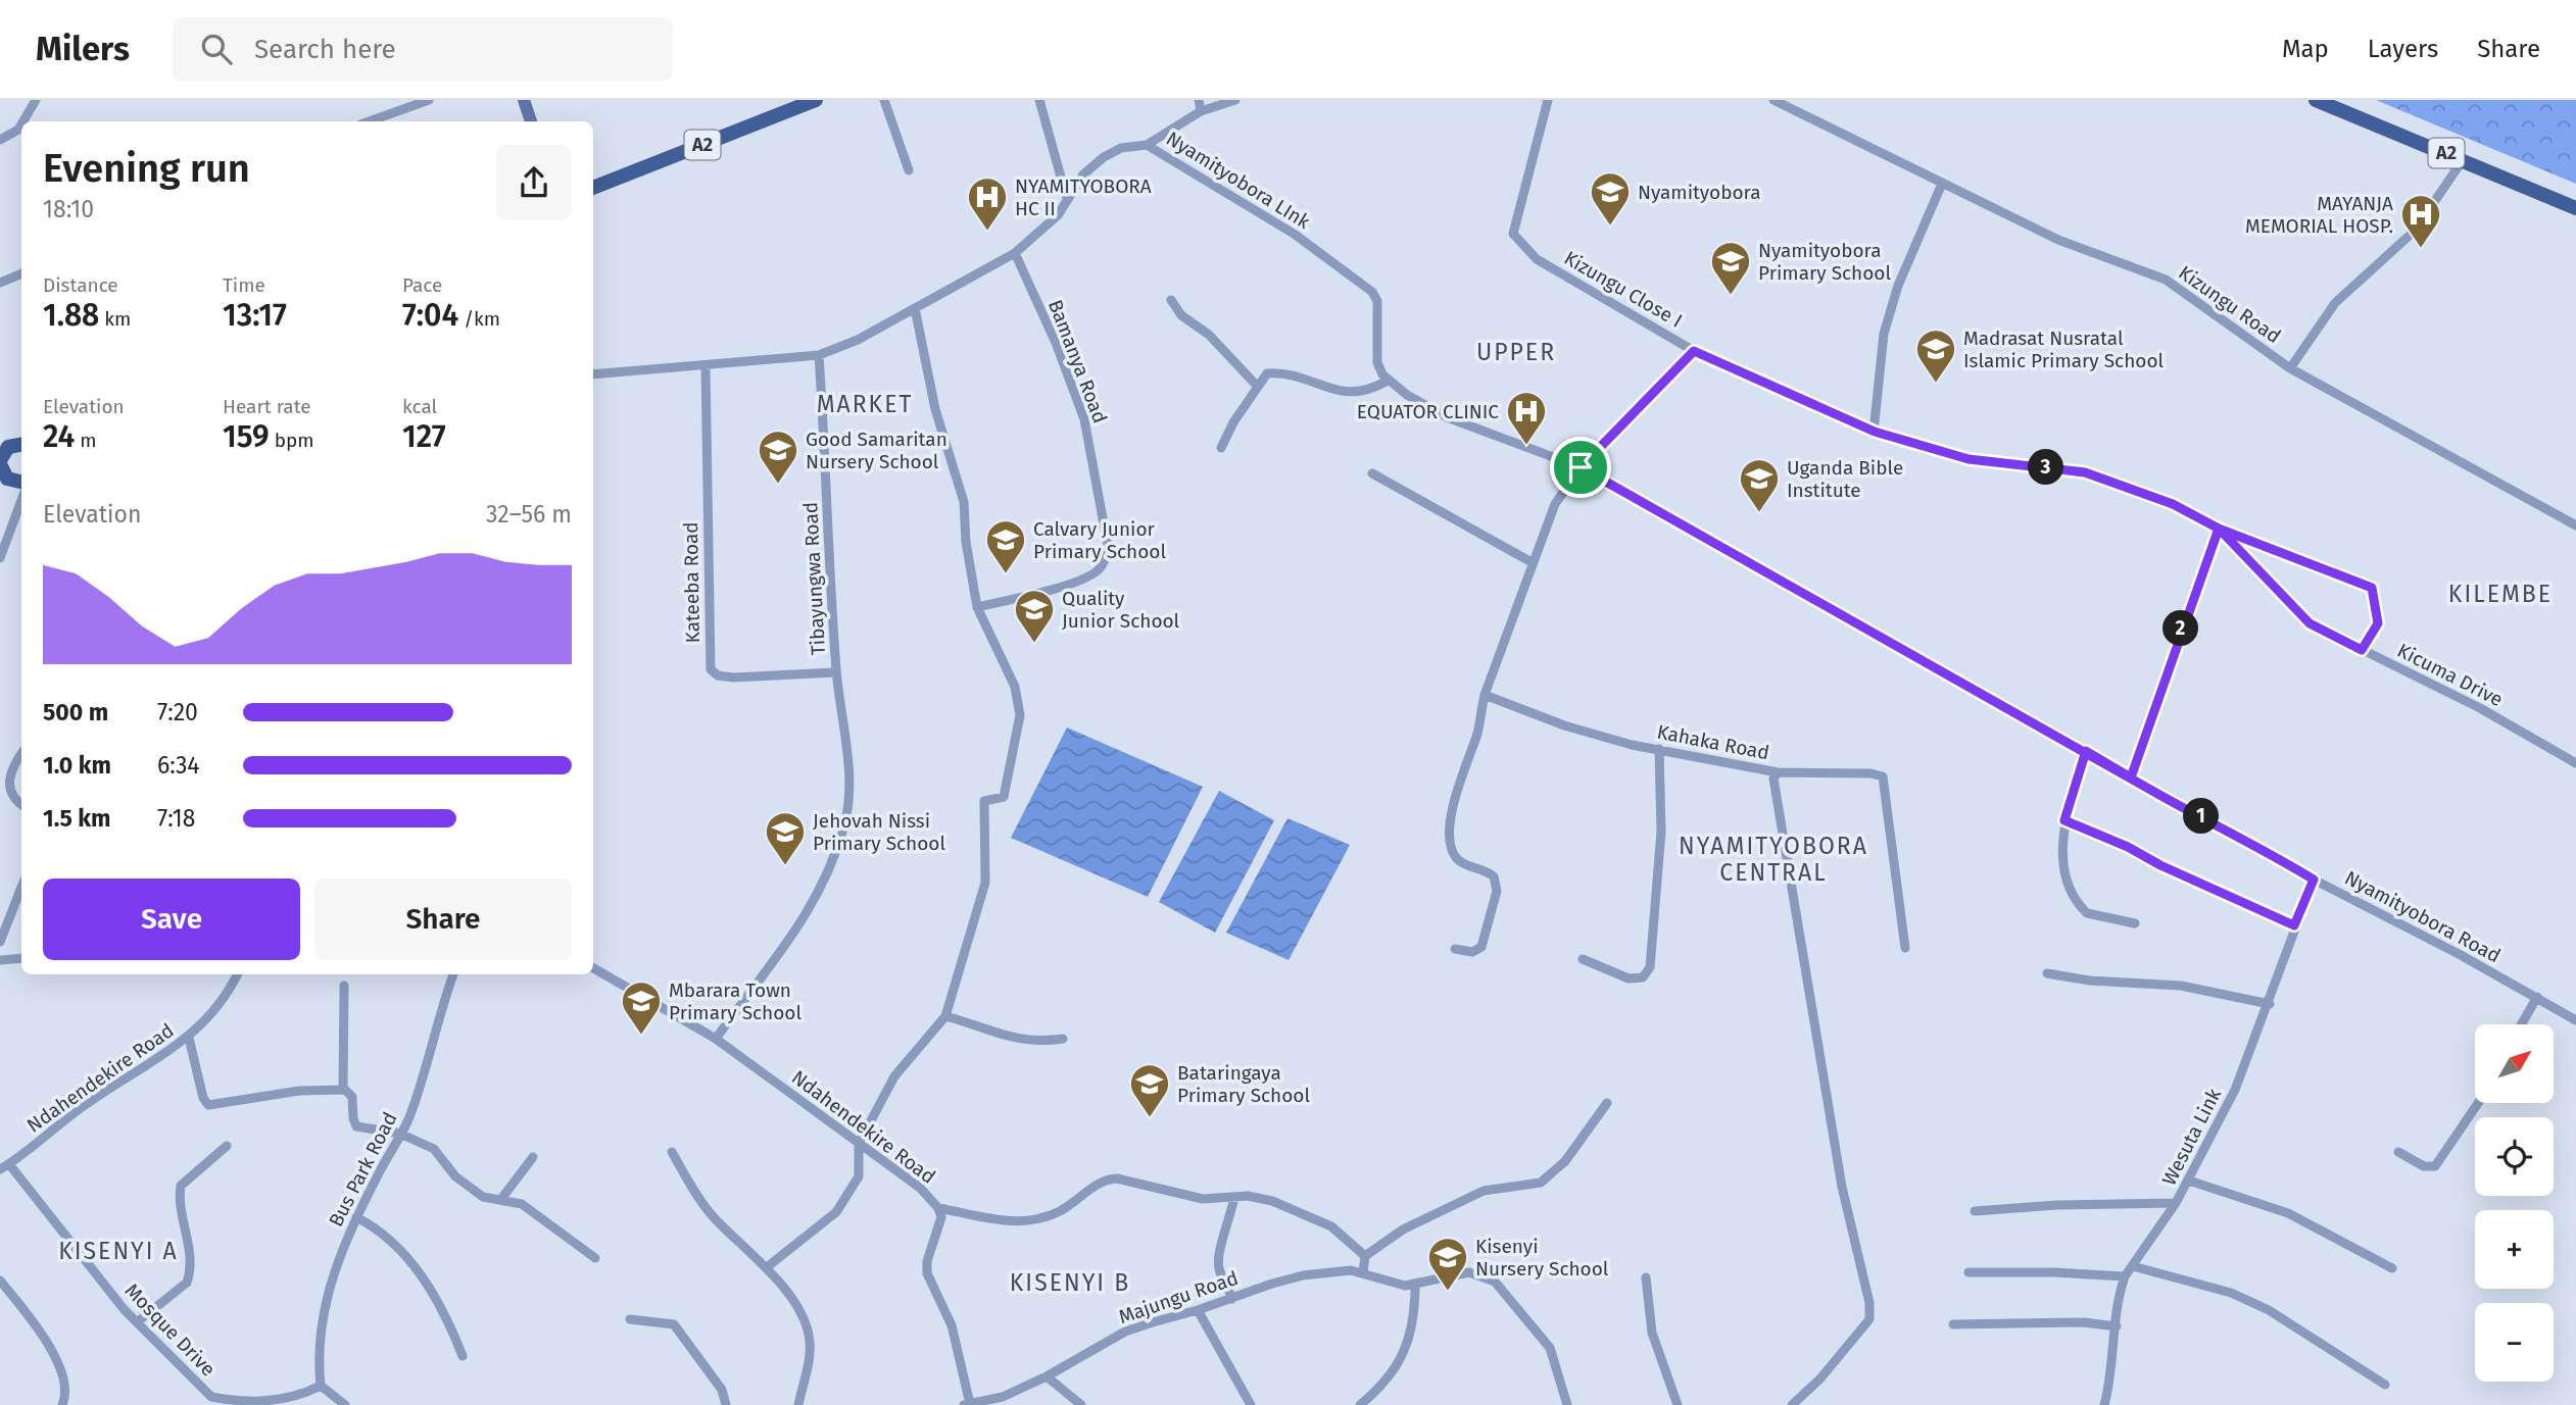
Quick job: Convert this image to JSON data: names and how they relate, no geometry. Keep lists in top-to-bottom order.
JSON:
{
  "streets": {
    "main road": ["A2"],
    "street": [
      "Nyamityobora LInk",
      "Kizungu Close I",
      "Kizungu Road",
      "Bamanya Road",
      "Tibayungwa Road",
      "Kateeba Road",
      "Kicuma Drive",
      "Kahaka Road",
      "Nyamityobora Road",
      "Ndahendekire Road",
      "Wesuta Link",
      "Bus Park Road",
      "Majungu Road",
      "Mosque Drive"
    ]
  },
  "crossings": [
    ["Nyamityobora LInk", "Bamanya Road"],
    ["Nyamityobora LInk", "Tibayungwa Road"],
    ["Nyamityobora LInk", "Kateeba Road"],
    ["Nyamityobora LInk", "Nyamityobora Road"],
    ["Kizungu Close I", "Kicuma Drive"],
    ["Tibayungwa Road", "Kateeba Road"],
    ["Tibayungwa Road", "Ndahendekire Road"],
    ["Nyamityobora Road", "Wesuta Link"],
    ["Ndahendekire Road", "Majungu Road"],
    ["Ndahendekire Road", "Mosque Drive"],
    ["Bus Park Road", "Mosque Drive"]
  ],
  "districts": [
    "UPPER",
    "MARKET",
    "KILEMBE",
    "NYAMITYOBORA CENTRAL",
    "KISENYI A",
    "KISENYI B"
  ],
  "places": {
    "school or university": [
      "Nyamityobora",
      "Nyamityobora Primary School",
      "Madrasat Nusratal Islamic Primary School",
      "Good Samaritan Nursery School",
      "Uganda Bible Institute",
      "Calvary Junior Primary School",
      "Quality Junior School",
      "Jehovah Nissi Primary School",
      "Mbarara Town Primary School",
      "Bataringaya Primary School",
      "Kisenyi Nursery School"
    ],
    "hospital": ["NYAMITYOBORA HC II", "MAYANJA MEMORIAL HOSP.", "EQUATOR CLINIC"]
  },
  "north": "top right",
  "page": {
    "header": "Milers",
    "search": "Search here",
    "nav": ["Map", "Layers", "Share"],
    "heading": ["Evening run", "18:10"],
    "stats": [
      ["Distance", "1.88 km"],
      ["Time", "13:17"],
      ["Pace", "7:04 /km"],
      ["Elevation", "24 m"],
      ["Heart rate", "159 bpm"],
      ["kcal", "127"]
    ],
    "pins": ["3", "2", "1"],
    "chart": ["Elevation", "32–56 m"],
    "list": [
      {
        "name": "500 m",
        "note": "7:20"
      },
      {
        "name": "1.0 km",
        "note": "6:34"
      },
      {
        "name": "1.5 km",
        "note": "7:18"
      }
    ],
    "buttons": ["Save", "Share"],
    "map_buttons": ["+", "−"]
  }
}
